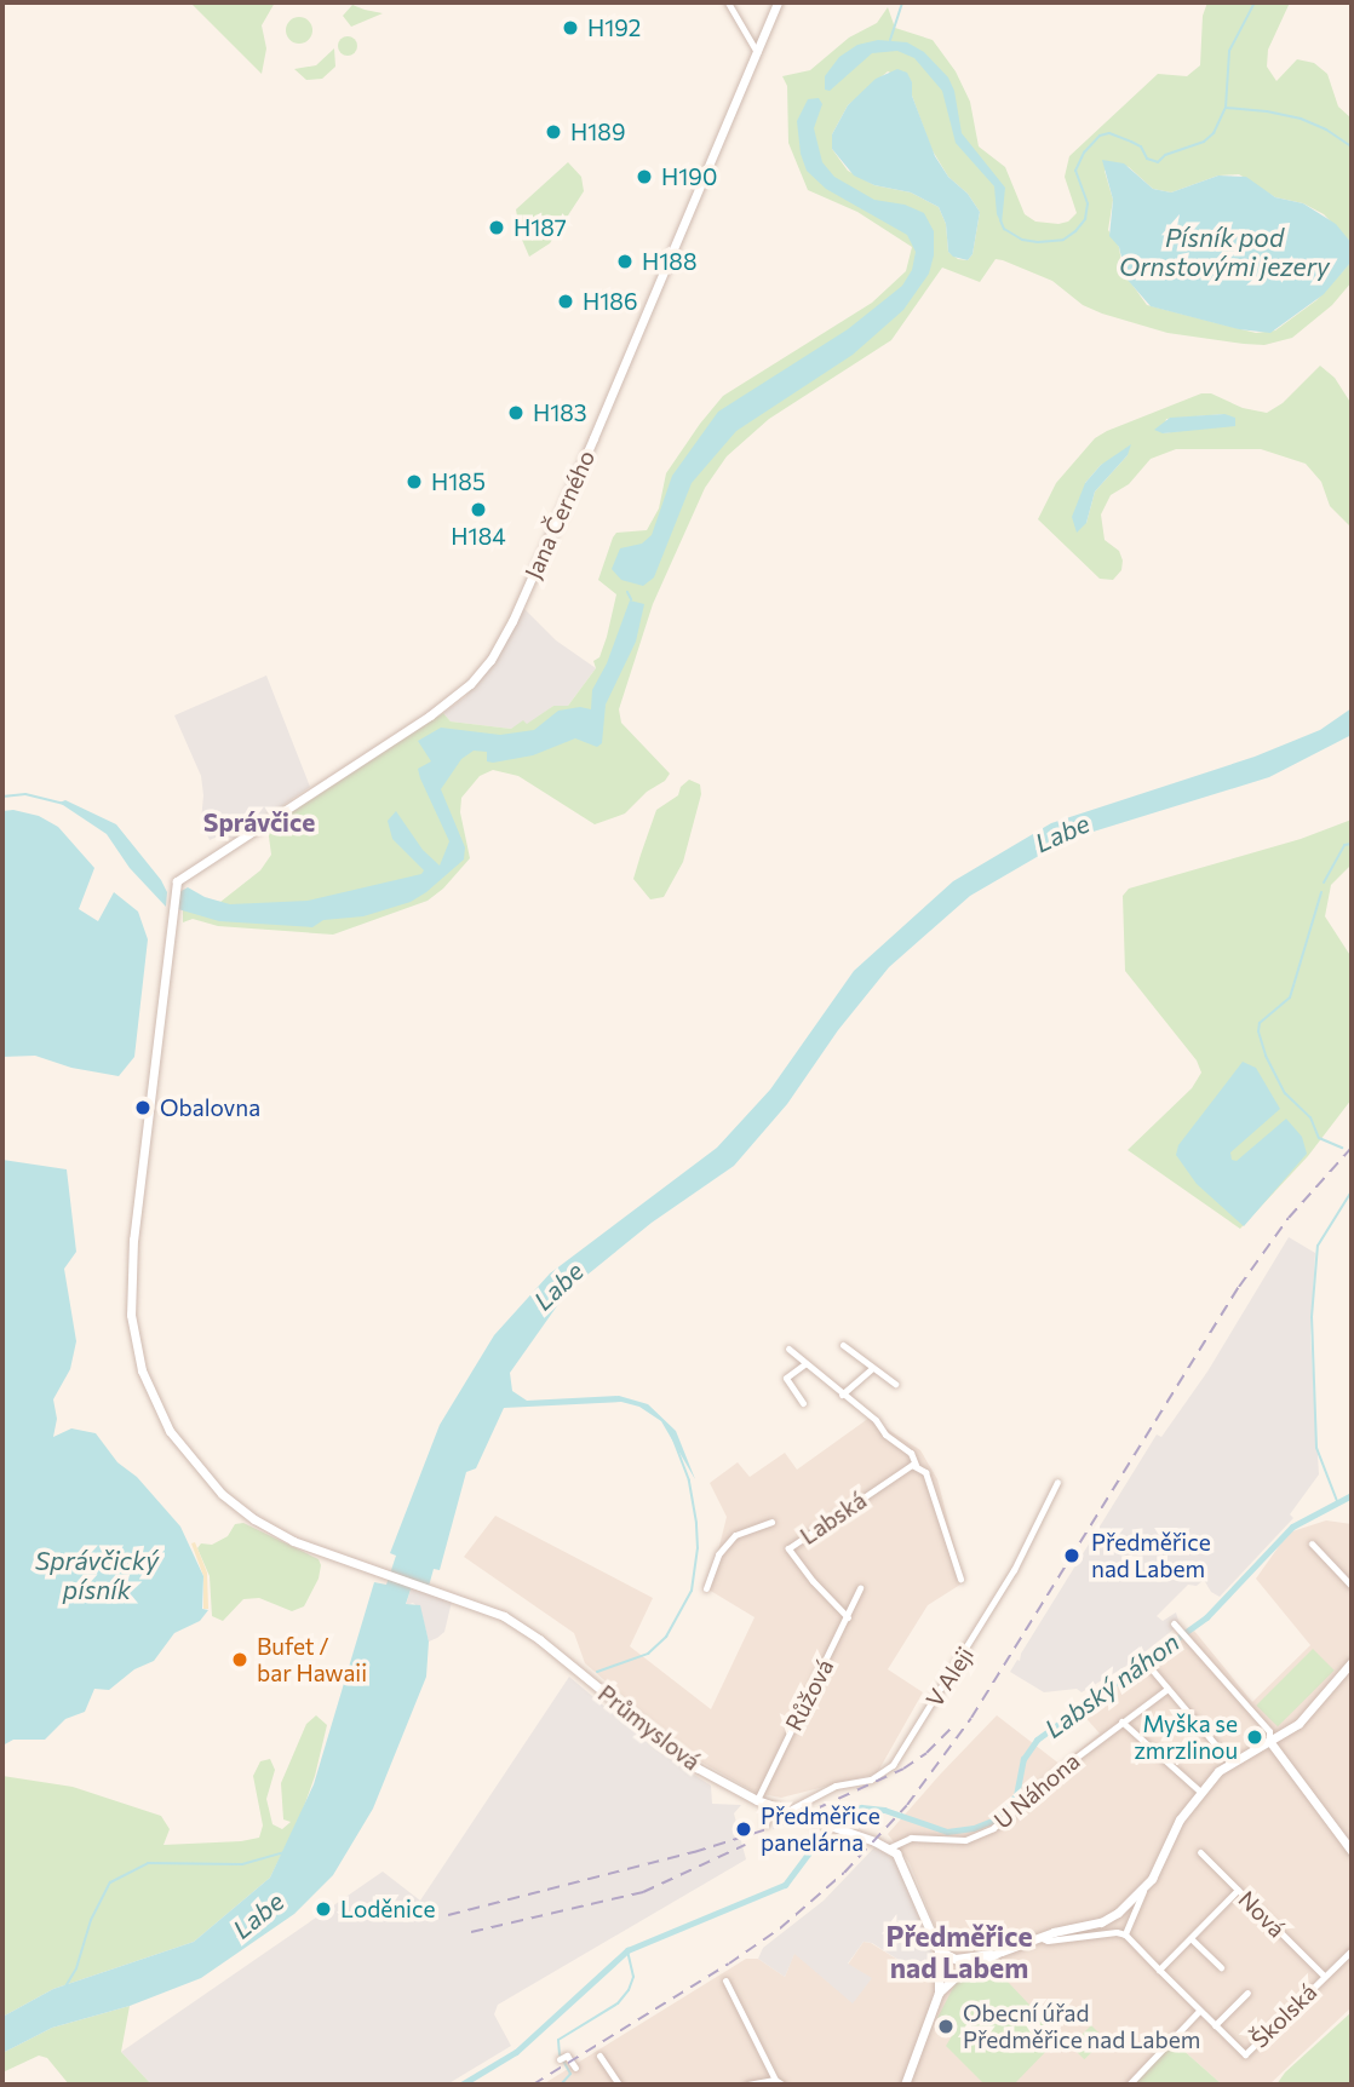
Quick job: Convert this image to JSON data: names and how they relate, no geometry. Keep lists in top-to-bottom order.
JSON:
{
  "streets": {
    "street": [
      "Jana Černého",
      "Labská",
      "V Aleji",
      "Růžová",
      "Průmyslová",
      "U Náhona",
      "Nová",
      "Školská"
    ]
  },
  "crossings": [
    ["Jana Černého", "Průmyslová"],
    ["Labská", "Růžová"],
    ["V Aleji", "Průmyslová"],
    ["Růžová", "Průmyslová"],
    ["Průmyslová", "U Náhona"],
    ["Nová", "Školská"]
  ],
  "districts": ["Správčice", "Předměřice nad Labem"],
  "water": [
    "Písník pod Ornstovými jezery",
    "Labe",
    "Správčický písník",
    "Labský náhon"
  ],
  "places": [
    "H192",
    "H189",
    "H190",
    "H187",
    "H188",
    "H186",
    "H183",
    "H185",
    "H184",
    "Obalovna",
    "Předměřice nad Labem",
    "Bufet / bar Hawaii",
    "Myška se zmrzlinou",
    "Předměřice panelárna",
    "Loděnice",
    "Obecní úřad Předměřice nad Labem"
  ]
}
